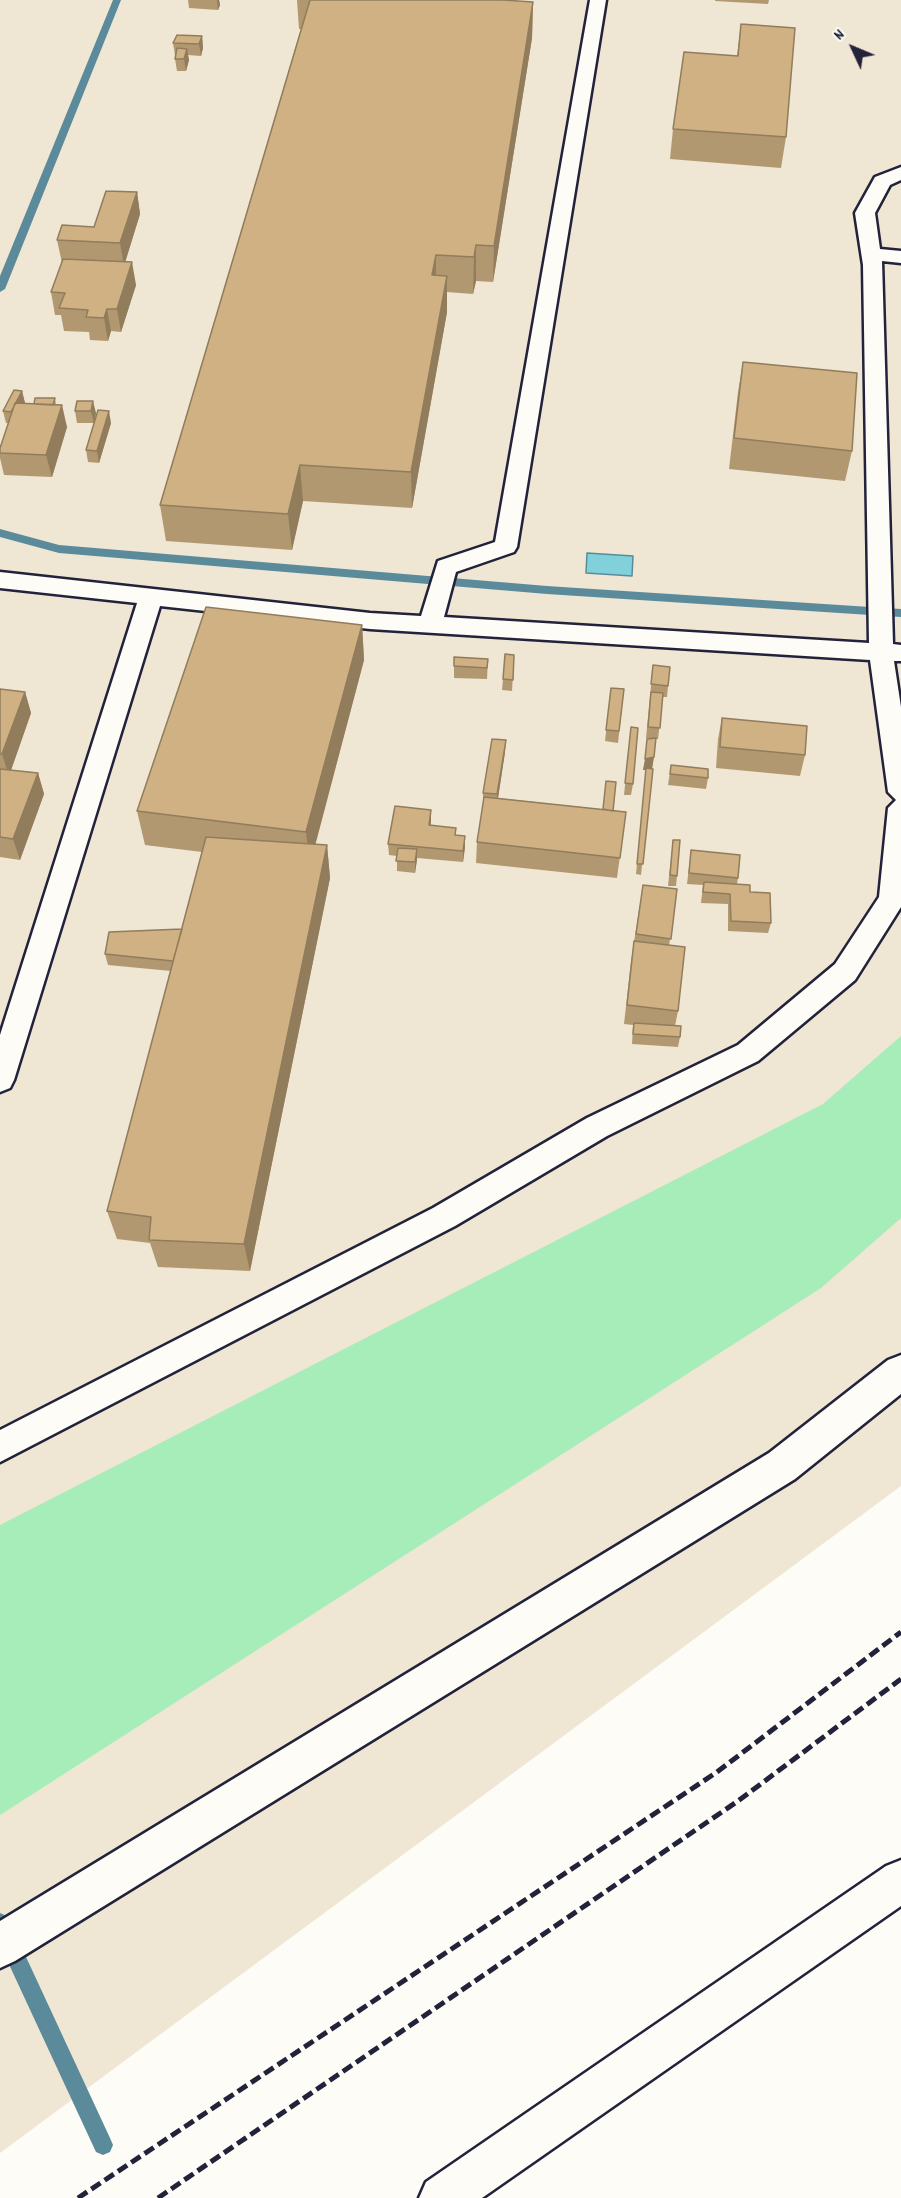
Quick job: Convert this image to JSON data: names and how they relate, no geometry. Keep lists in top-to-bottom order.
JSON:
{
  "north": "top left"
}
